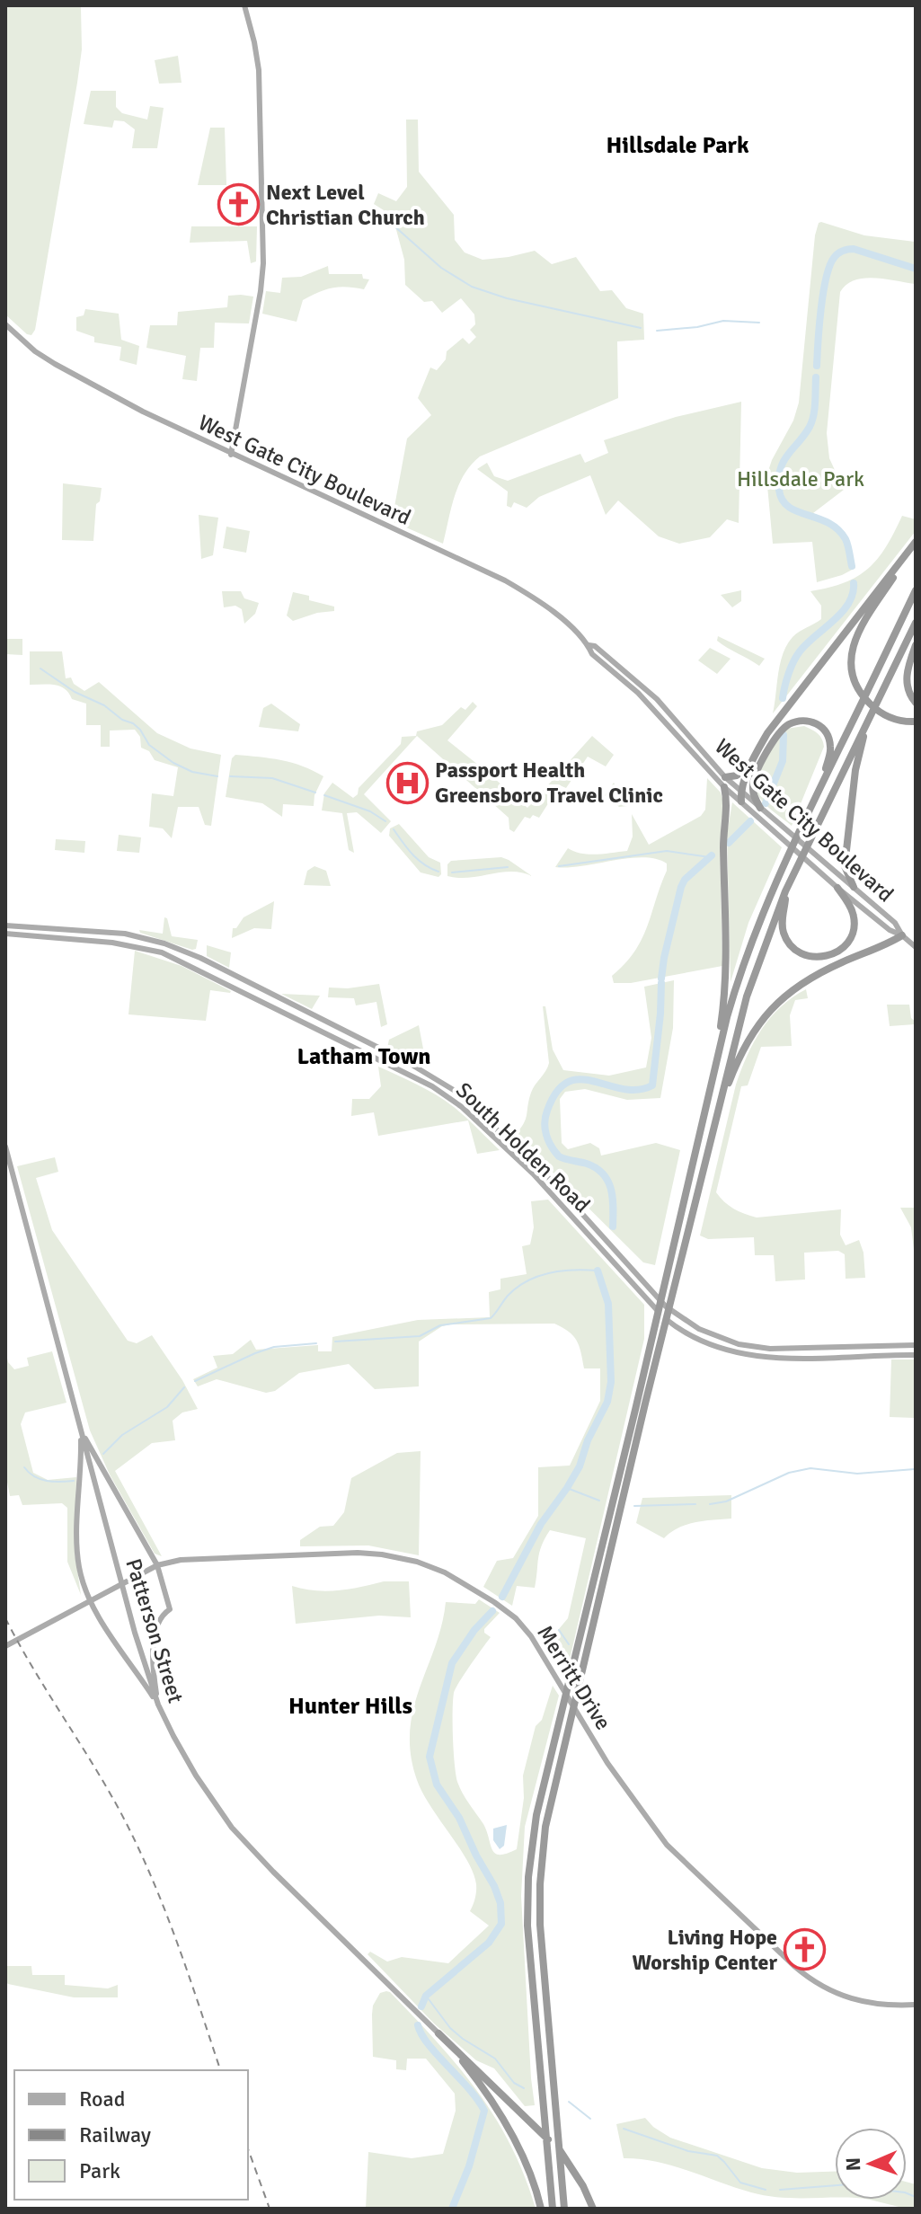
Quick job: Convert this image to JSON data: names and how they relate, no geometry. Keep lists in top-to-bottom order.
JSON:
{
  "streets": {
    "main road": [
      "West Gate City Boulevard",
      "South Holden Road",
      "Patterson Street",
      "Merritt Drive"
    ]
  },
  "districts": ["Hillsdale Park", "Latham Town", "Hunter Hills"],
  "parks": ["Hillsdale Park"],
  "places": {
    "church": ["Next Level Christian Church", "Living Hope Worship Center"],
    "hospital": ["Passport Health Greensboro Travel Clinic"]
  },
  "legend": ["Road", "Railway", "Park"],
  "north": "left"
}
